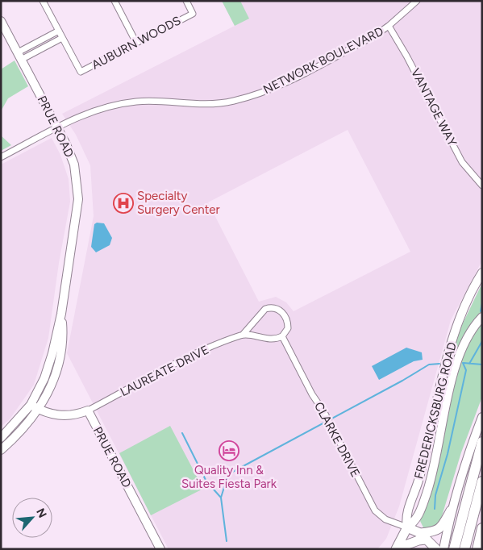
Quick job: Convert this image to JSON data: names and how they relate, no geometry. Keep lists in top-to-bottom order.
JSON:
{
  "streets": {
    "main road": ["PRUE ROAD", "FREDERICKSBURG ROAD"],
    "street": [
      "AUBURN WOODS",
      "NETWORK BOULEVARD",
      "VANTAGE WAY",
      "LAUREATE DRIVE",
      "CLARKE DRIVE"
    ]
  },
  "crossings": [
    ["NETWORK BOULEVARD", "VANTAGE WAY"],
    ["NETWORK BOULEVARD", "PRUE ROAD"],
    ["PRUE ROAD", "LAUREATE DRIVE"],
    ["LAUREATE DRIVE", "CLARKE DRIVE"],
    ["FREDERICKSBURG ROAD", "CLARKE DRIVE"]
  ],
  "places": {
    "hospital": ["Specialty Surgery Center"],
    "hotel": ["Quality Inn & Suites Fiesta Park"]
  },
  "north": "top right"
}
